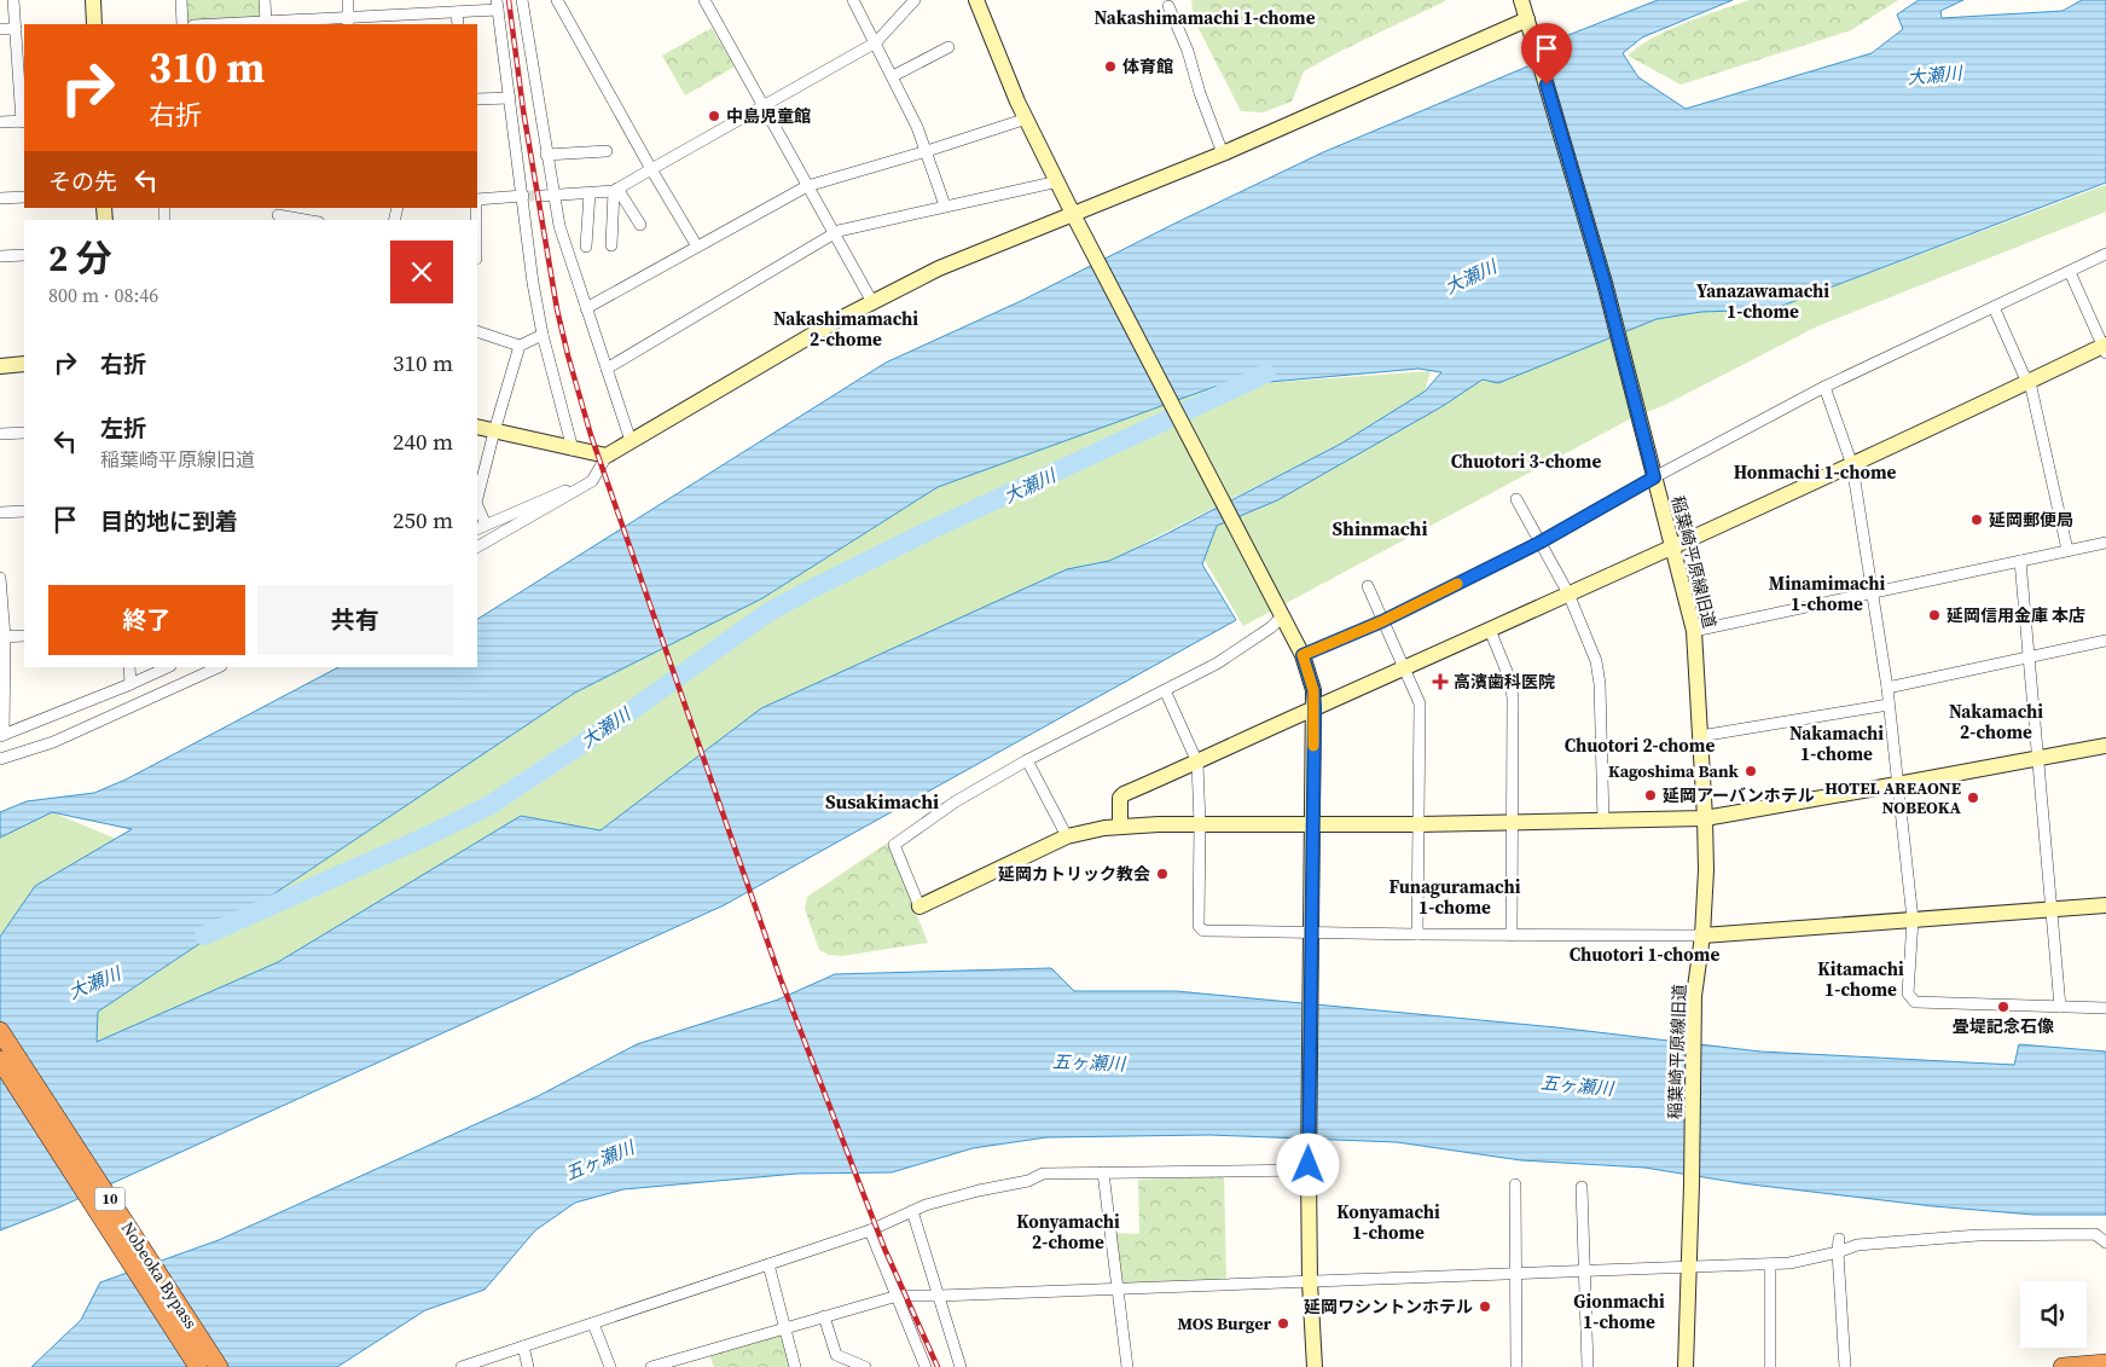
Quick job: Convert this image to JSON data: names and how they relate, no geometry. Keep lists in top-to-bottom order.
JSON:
{
  "streets": {
    "highway": ["10", "Nobeoka Bypass"],
    "street": ["稲葉崎平原線旧道"]
  },
  "districts": [
    "Nakashimamachi 1-chome",
    "Yanazawamachi 1-chome",
    "Nakashimamachi 2-chome",
    "Chuotori 3-chome",
    "Honmachi 1-chome",
    "Shinmachi",
    "Minamimachi 1-chome",
    "Nakamachi 2-chome",
    "Nakamachi 1-chome",
    "Chuotori 2-chome",
    "Susakimachi",
    "Funaguramachi 1-chome",
    "Chuotori 1-chome",
    "Kitamachi 1-chome",
    "Konyamachi 1-chome",
    "Konyamachi 2-chome",
    "Gionmachi 1-chome"
  ],
  "water": ["大瀬川", "五ヶ瀬川"],
  "places": {
    "other": [
      "体育館",
      "中島児童館",
      "延岡郵便局",
      "延岡信用金庫 本店",
      "Kagoshima Bank",
      "延岡アーバンホテル",
      "HOTEL AREAONE NOBEOKA",
      "延岡カトリック教会",
      "畳堤記念石像",
      "延岡ワシントンホテル",
      "MOS Burger"
    ],
    "health": ["高濱歯科医院"]
  },
  "page": {
    "turn": ["310 m", "右折"],
    "then": "その先",
    "heading": ["2 分", "800 m · 08:46"],
    "list": [
      {
        "name": "右折",
        "value": "310 m"
      },
      {
        "name": "左折",
        "note": "稲葉崎平原線旧道",
        "value": "240 m"
      },
      {
        "name": "目的地に到着",
        "value": "250 m"
      }
    ],
    "buttons": ["終了", "共有"]
  }
}
